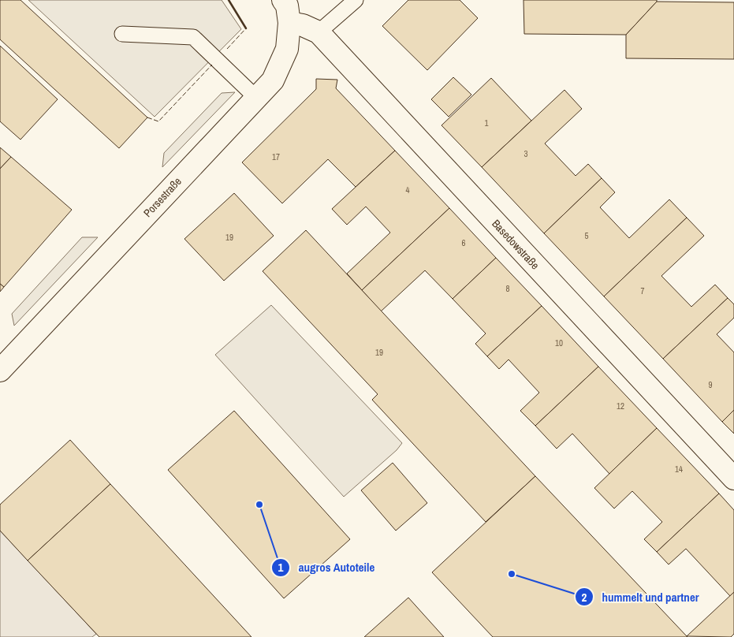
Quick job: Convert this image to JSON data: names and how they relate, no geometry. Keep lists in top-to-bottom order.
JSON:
{
  "streets": {
    "street": ["Porsestraße", "Basedowstraße"]
  },
  "crossings": [
    ["Porsestraße", "Basedowstraße"]
  ],
  "places": ["augros Autoteile", "hummelt und partner"],
  "house_numbers": [
    "1",
    "3",
    "17",
    "4",
    "5",
    "19",
    "6",
    "8",
    "7",
    "10",
    "19",
    "9",
    "12",
    "14"
  ]
}
